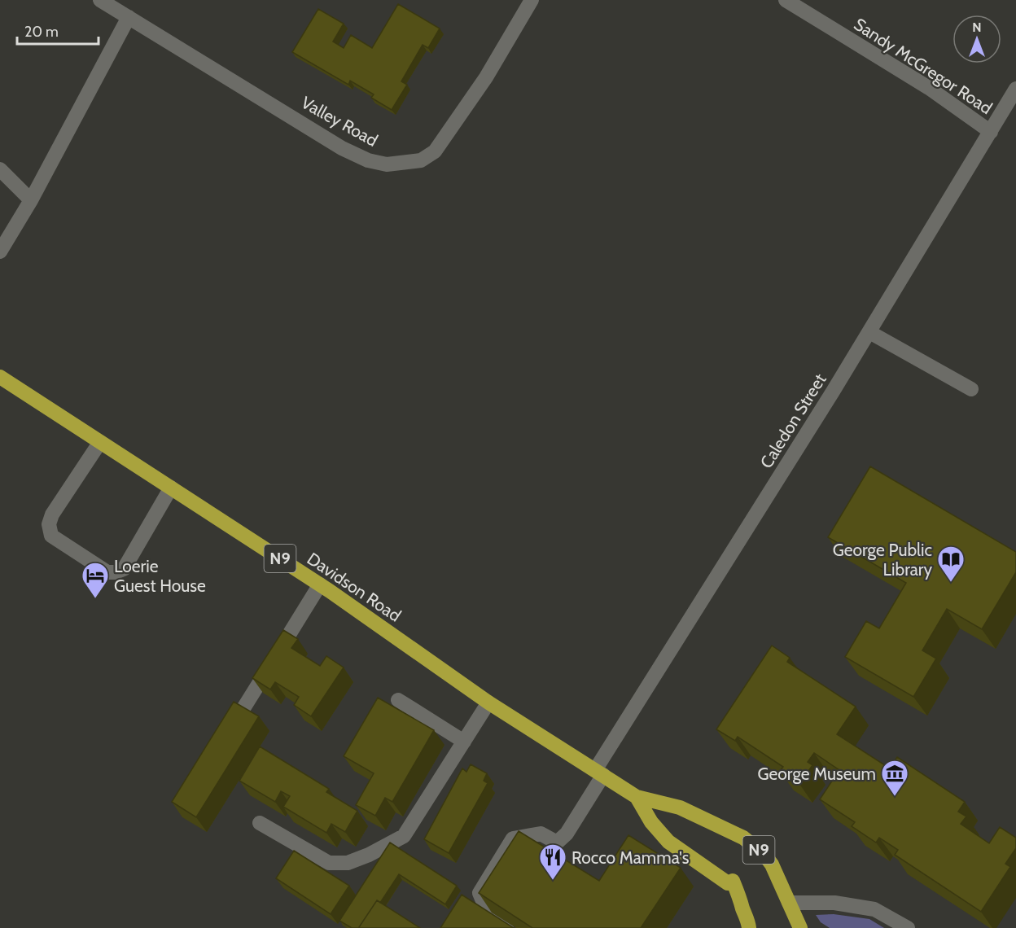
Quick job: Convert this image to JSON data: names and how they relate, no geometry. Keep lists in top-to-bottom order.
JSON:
{
  "streets": {
    "highway": ["N9", "Davidson Road"],
    "street": ["Sandy McGregor Road", "Valley Road", "Caledon Street"]
  },
  "crossings": [
    ["Sandy McGregor Road", "Caledon Street"],
    ["Caledon Street", "Davidson Road"]
  ],
  "places": {
    "library": ["George Public Library"],
    "hotel": ["Loerie Guest House"],
    "museum": ["George Museum"],
    "restaurant": ["Rocco Mamma's"]
  },
  "scale_bar": "20 m",
  "north": "top"
}
